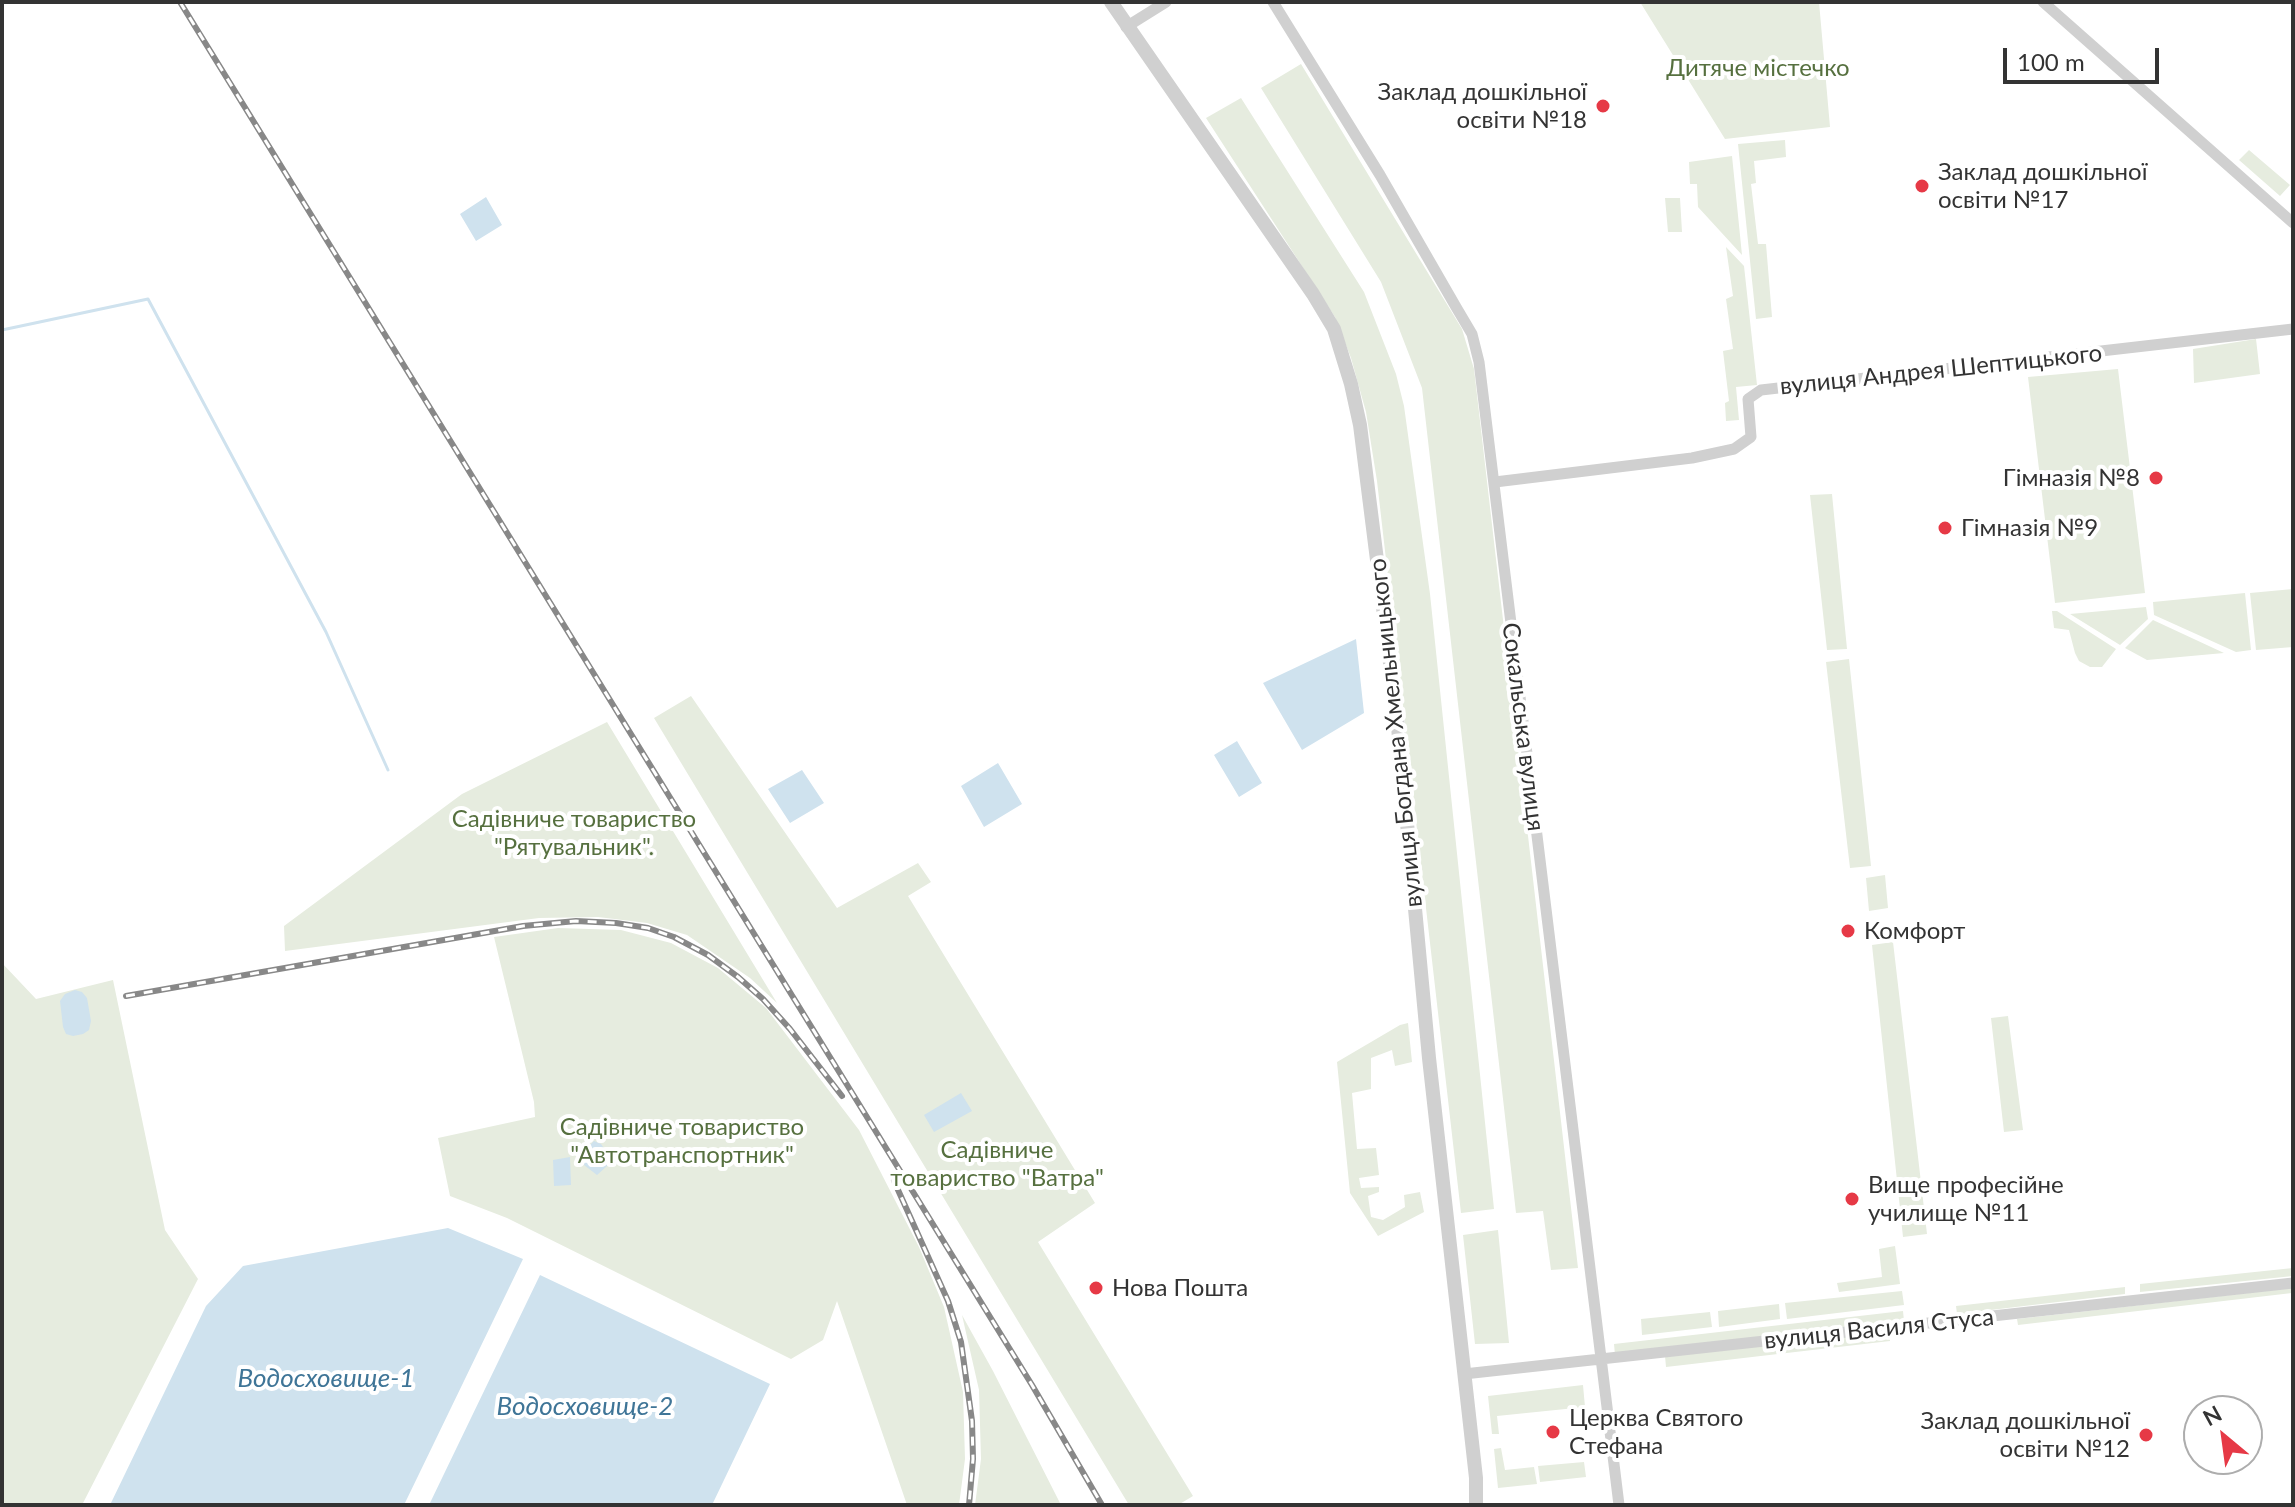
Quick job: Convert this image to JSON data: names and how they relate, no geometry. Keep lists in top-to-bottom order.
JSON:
{
  "streets": {
    "street": [
      "вулиця Андрея Шептицького",
      "Сокальська вулиця",
      "вулиця Богдана Хмельницького",
      "вулиця Василя Стуса"
    ]
  },
  "crossings": [
    ["вулиця Андрея Шептицького", "Сокальська вулиця"],
    ["Сокальська вулиця", "вулиця Василя Стуса"],
    ["вулиця Богдана Хмельницького", "вулиця Василя Стуса"]
  ],
  "water": ["Водосховище-1", "Водосховище-2"],
  "parks": [
    "Дитяче містечко",
    "Садівниче товариство \"Рятувальник\".",
    "Садівниче товариство \"Автотранспортник\"",
    "Садівниче товариство \"Ватра\""
  ],
  "places": [
    "Заклад дошкільної освіти №18",
    "Заклад дошкільної освіти №17",
    "Гімназія №8",
    "Гімназія №9",
    "Комфорт",
    "Вище професійне училище №11",
    "Нова Пошта",
    "Церква Святого Стефана",
    "Заклад дошкільної освіти №12"
  ],
  "scale_bar": "100 m",
  "north": "top left"
}
